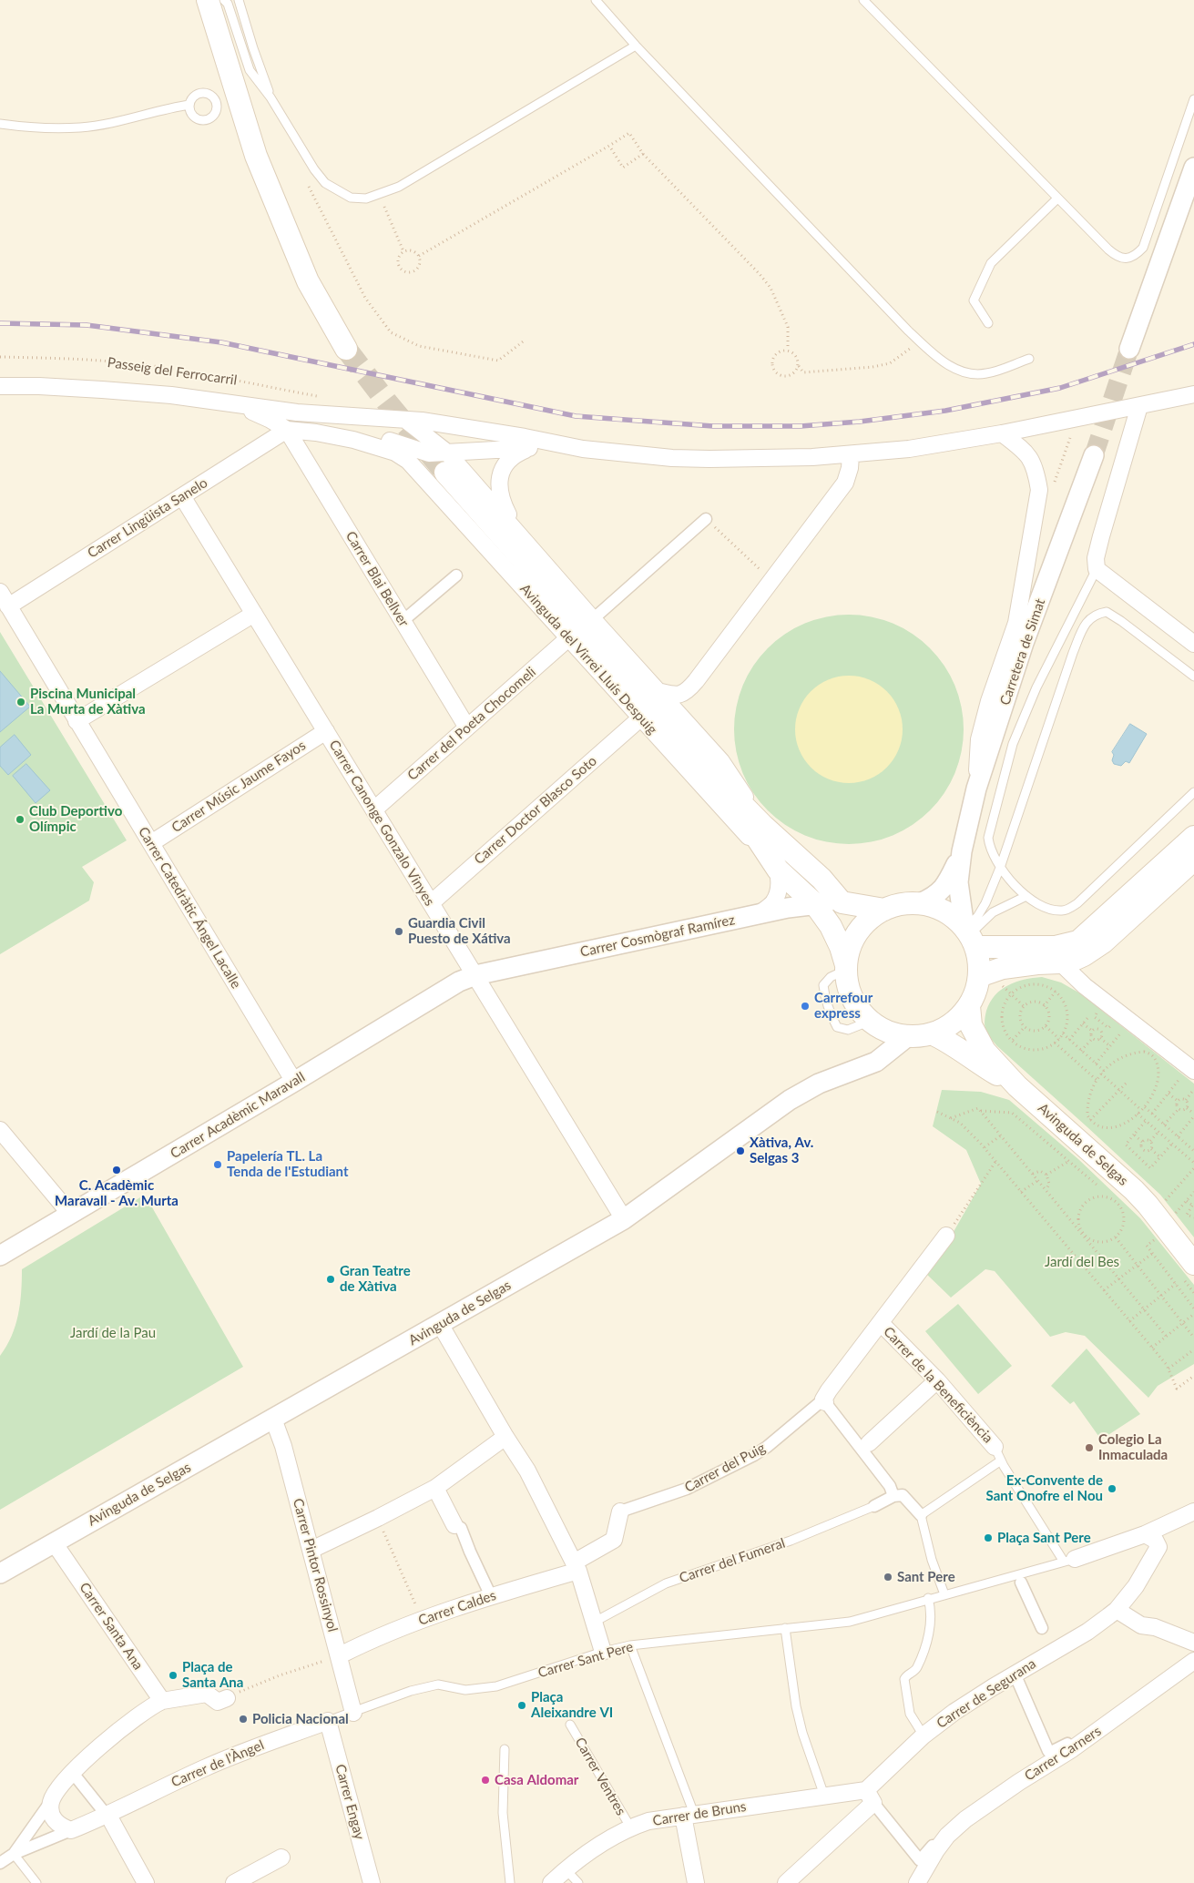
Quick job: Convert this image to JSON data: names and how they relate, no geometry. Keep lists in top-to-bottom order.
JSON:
{
  "streets": {
    "main road": ["Avinguda del Virrei Lluís Despuig", "Avinguda de Selgas"],
    "street": [
      "Passeig del Ferrocarril",
      "Carrer Lingüista Sanelo",
      "Carrer Blai Bellver",
      "Carretera de Simat",
      "Carrer del Poeta Chocomeli",
      "Carrer Músic Jaume Fayos",
      "Carrer Doctor Blasco Soto",
      "Carrer Canonge Gonzalo Vinyes",
      "Carrer Catedràtic Ángel Lacalle",
      "Carrer Cosmògraf Ramírez",
      "Carrer Acadèmic Maravall",
      "Carrer de la Beneficiència",
      "Carrer del Puig",
      "Carrer Pintor Rossinyol",
      "Carrer Caldes",
      "Carrer Santa Ana",
      "Carrer de Segurana",
      "Carrer Carners",
      "Carrer de l'Àngel",
      "Carrer Engay",
      "Carrer de Bruns"
    ],
    "lane": ["Carrer del Fumeral", "Carrer Sant Pere", "Carrer Ventres"]
  },
  "crossings": [
    ["Passeig del Ferrocarril", "Carrer Lingüista Sanelo"],
    ["Passeig del Ferrocarril", "Carrer Blai Bellver"],
    ["Passeig del Ferrocarril", "Avinguda del Virrei Lluís Despuig"],
    ["Carrer Lingüista Sanelo", "Carrer Blai Bellver"],
    ["Carrer Lingüista Sanelo", "Carrer Canonge Gonzalo Vinyes"],
    ["Carrer Lingüista Sanelo", "Carrer Catedràtic Ángel Lacalle"],
    ["Carrer Blai Bellver", "Carrer del Poeta Chocomeli"],
    ["Carretera de Simat", "Avinguda del Virrei Lluís Despuig"],
    ["Carretera de Simat", "Avinguda de Selgas"],
    ["Avinguda del Virrei Lluís Despuig", "Carrer del Poeta Chocomeli"],
    ["Avinguda del Virrei Lluís Despuig", "Carrer Doctor Blasco Soto"],
    ["Avinguda del Virrei Lluís Despuig", "Carrer Cosmògraf Ramírez"],
    ["Avinguda del Virrei Lluís Despuig", "Avinguda de Selgas"],
    ["Carrer del Poeta Chocomeli", "Carrer Canonge Gonzalo Vinyes"],
    ["Carrer Músic Jaume Fayos", "Carrer Canonge Gonzalo Vinyes"],
    ["Carrer Músic Jaume Fayos", "Carrer Catedràtic Ángel Lacalle"],
    ["Carrer Doctor Blasco Soto", "Carrer Canonge Gonzalo Vinyes"],
    ["Carrer Canonge Gonzalo Vinyes", "Carrer Cosmògraf Ramírez"],
    ["Carrer Canonge Gonzalo Vinyes", "Carrer Acadèmic Maravall"],
    ["Carrer Canonge Gonzalo Vinyes", "Avinguda de Selgas"],
    ["Carrer Catedràtic Ángel Lacalle", "Carrer Acadèmic Maravall"],
    ["Carrer Cosmògraf Ramírez", "Carrer Acadèmic Maravall"],
    ["Avinguda de Selgas", "Carrer Pintor Rossinyol"],
    ["Avinguda de Selgas", "Carrer Santa Ana"],
    ["Carrer de la Beneficiència", "Carrer del Puig"],
    ["Carrer del Puig", "Carrer Caldes"],
    ["Carrer Pintor Rossinyol", "Carrer Caldes"],
    ["Carrer Pintor Rossinyol", "Carrer Sant Pere"],
    ["Carrer Sant Pere", "Carrer de l'Àngel"],
    ["Carrer Sant Pere", "Carrer Engay"],
    ["Carrer de Segurana", "Carrer Carners"],
    ["Carrer de Segurana", "Carrer de Bruns"],
    ["Carrer Carners", "Carrer de Bruns"],
    ["Carrer de l'Àngel", "Carrer Engay"],
    ["Carrer Ventres", "Carrer de Bruns"]
  ],
  "parks": ["Jardí del Bes", "Jardí de la Pau"],
  "places": [
    "Piscina Municipal La Murta de Xàtiva",
    "Club Deportivo Olímpic",
    "Guardia Civil Puesto de Xátiva",
    "Carrefour express",
    "Xàtiva, Av. Selgas 3",
    "Papelería TL. La Tenda de l'Estudiant",
    "C. Acadèmic Maravall - Av. Murta",
    "Gran Teatre de Xàtiva",
    "Colegio La Inmaculada",
    "Ex-Convente de Sant Onofre el Nou",
    "Plaça Sant Pere",
    "Sant Pere",
    "Plaça de Santa Ana",
    "Plaça Aleixandre VI",
    "Policia Nacional",
    "Casa Aldomar"
  ]
}
